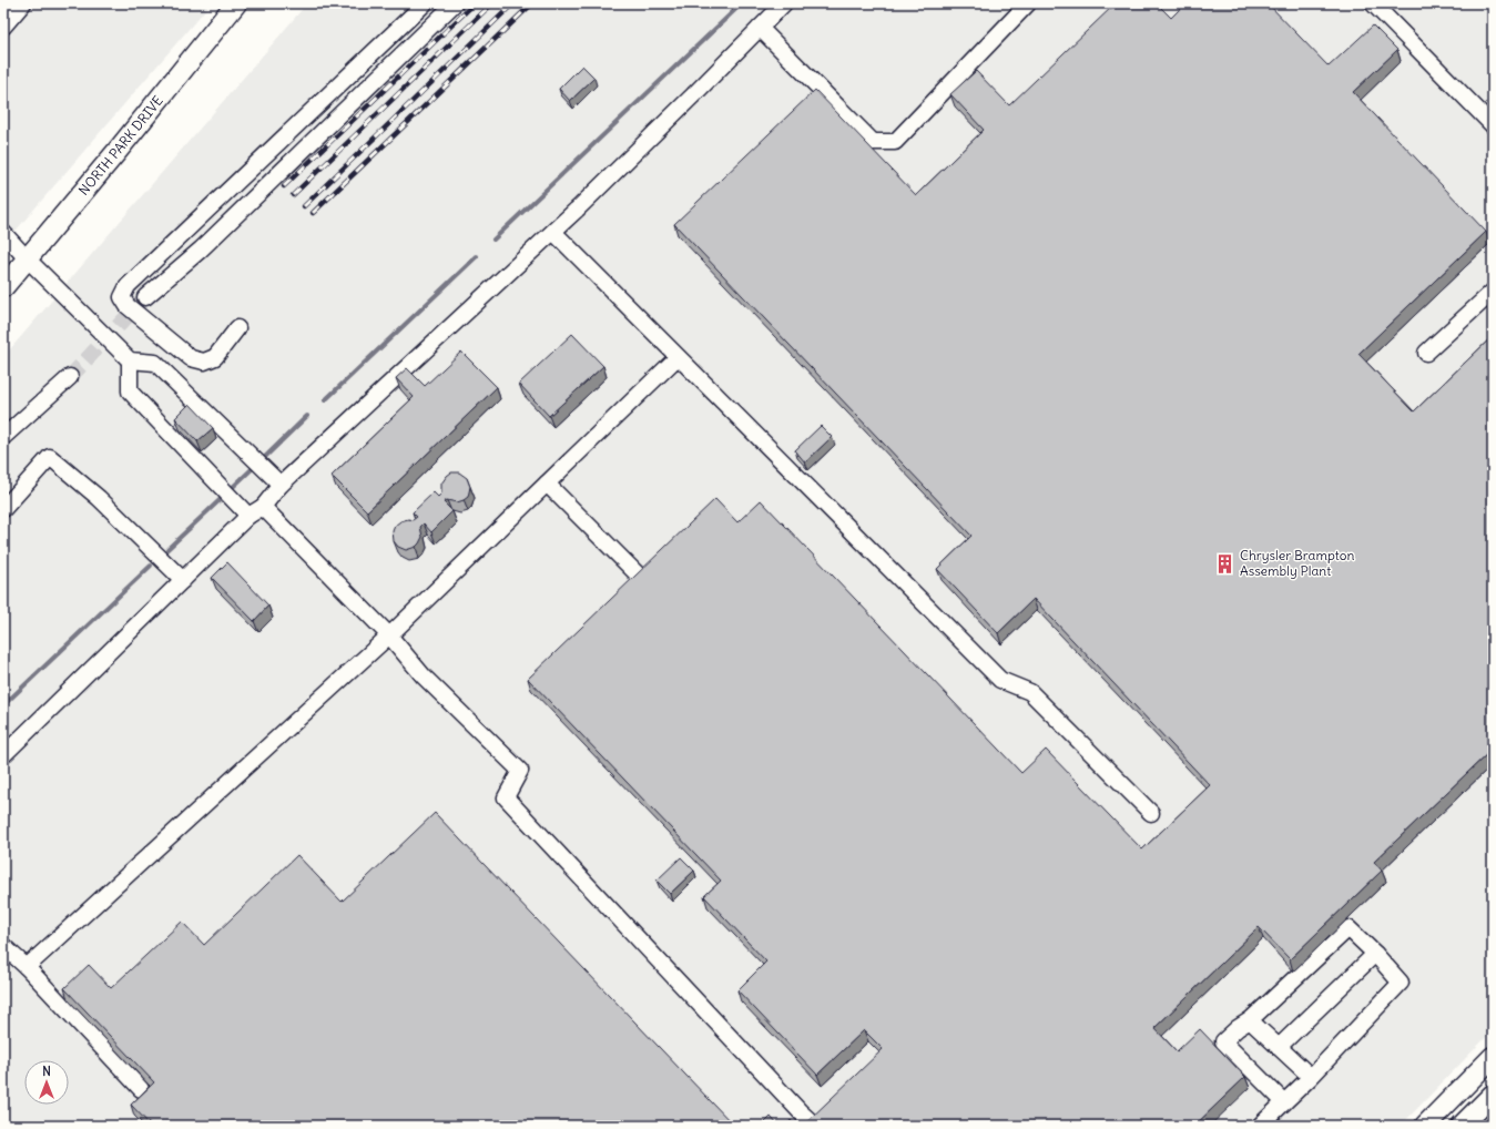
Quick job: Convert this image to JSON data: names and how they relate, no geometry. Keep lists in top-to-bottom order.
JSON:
{
  "streets": {
    "main road": ["NORTH PARK DRIVE"]
  },
  "places": {
    "building": ["Chrysler Brampton Assembly Plant"]
  },
  "north": "top"
}
